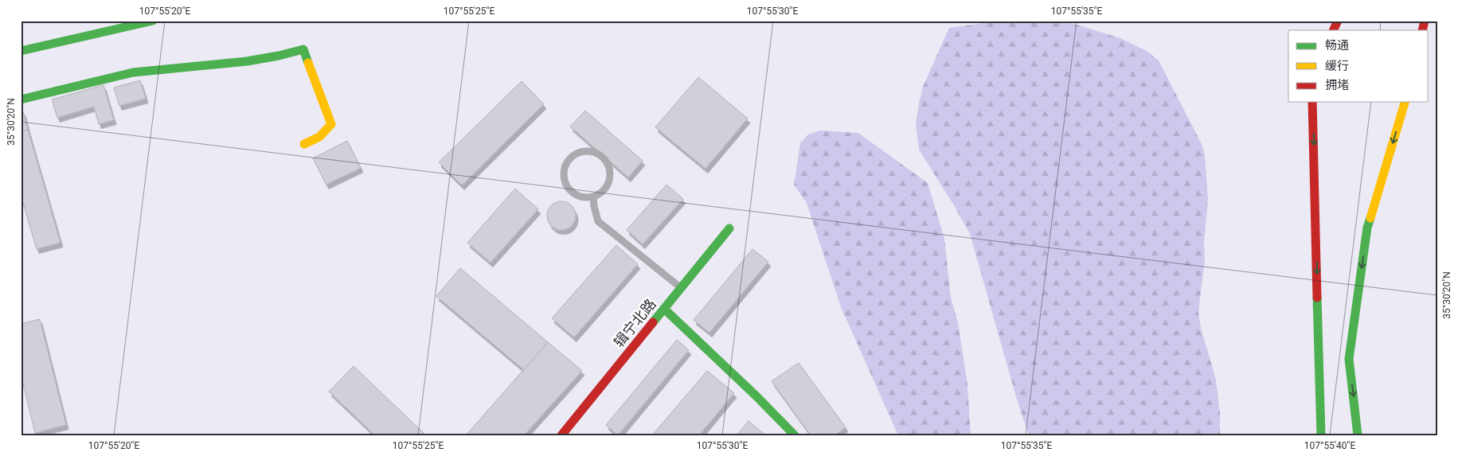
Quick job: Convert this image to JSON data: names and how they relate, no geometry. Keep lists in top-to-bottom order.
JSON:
{
  "streets": {
    "main road": ["辑宁北路"]
  },
  "legend": ["畅通", "缓行", "拥堵"],
  "coordinates": [
    "107°55'20\"E",
    "107°55'25\"E",
    "107°55'30\"E",
    "107°55'35\"E",
    "35°30'20\"N",
    "107°55'40\"E"
  ]
}
